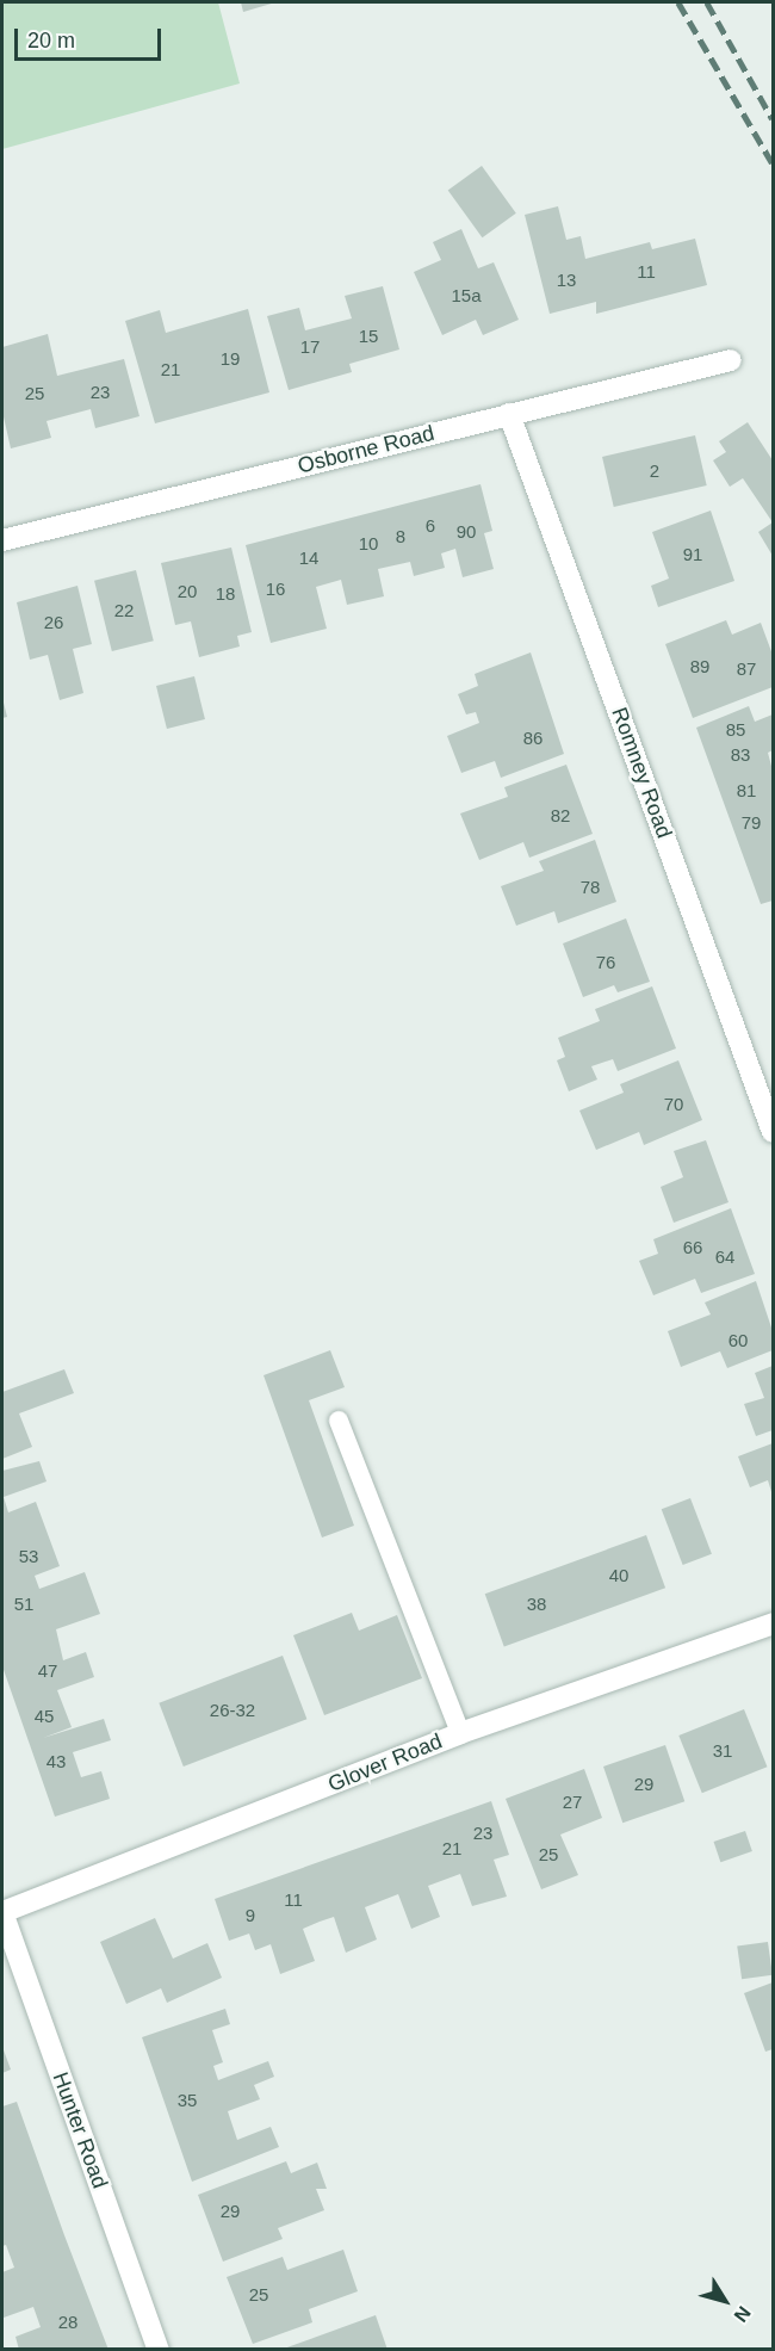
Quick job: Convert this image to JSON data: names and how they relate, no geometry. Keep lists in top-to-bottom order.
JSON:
{
  "streets": {
    "street": [
      "Osborne Road",
      "Romney Road",
      "Glover Road",
      "Hunter Road"
    ]
  },
  "crossings": [
    ["Osborne Road", "Romney Road"],
    ["Glover Road", "Hunter Road"]
  ],
  "house_numbers": [
    "11",
    "13",
    "15a",
    "15",
    "17",
    "19",
    "21",
    "23",
    "25",
    "2",
    "6",
    "90",
    "8",
    "10",
    "91",
    "14",
    "16",
    "20",
    "18",
    "22",
    "26",
    "89",
    "87",
    "85",
    "86",
    "83",
    "81",
    "82",
    "79",
    "78",
    "76",
    "70",
    "66",
    "64",
    "60",
    "53",
    "40",
    "51",
    "38",
    "47",
    "26-32",
    "45",
    "31",
    "43",
    "29",
    "27",
    "23",
    "21",
    "25",
    "11",
    "9",
    "35",
    "29",
    "25",
    "28"
  ],
  "scale_bar": "20 m",
  "north": "bottom right"
}
